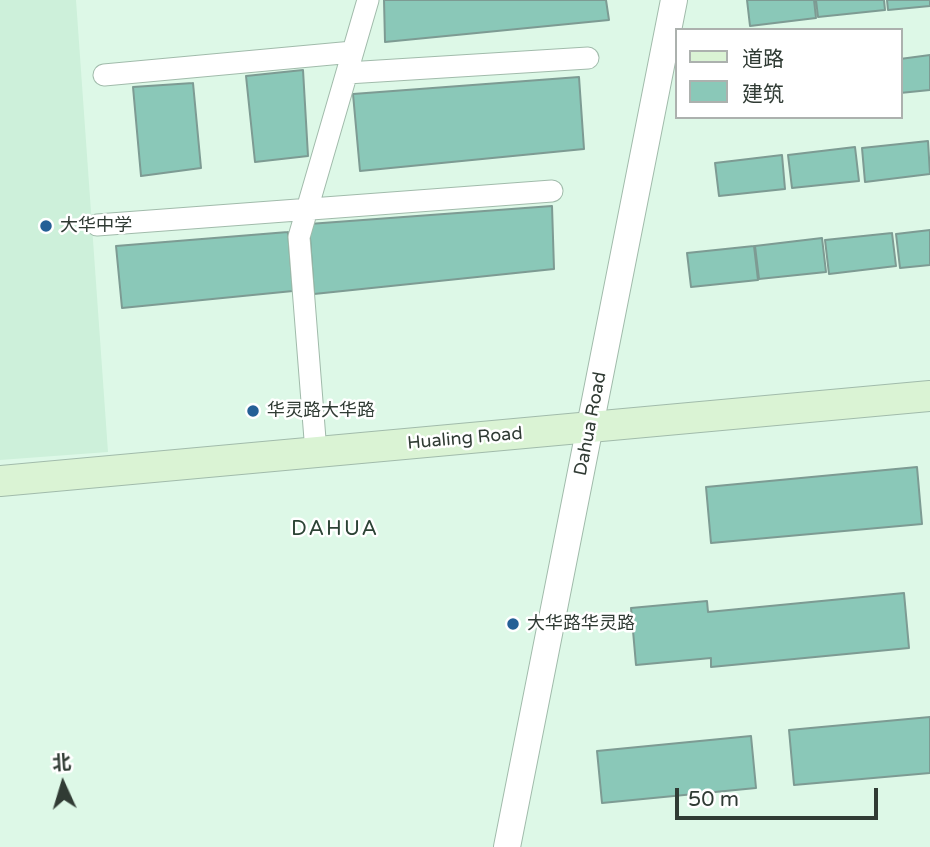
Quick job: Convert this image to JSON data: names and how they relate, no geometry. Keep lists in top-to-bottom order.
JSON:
{
  "streets": {
    "main road": ["Hualing Road"],
    "street": ["Dahua Road"]
  },
  "crossings": [
    ["Dahua Road", "Hualing Road"]
  ],
  "districts": ["DAHUA"],
  "places": ["大华中学", "华灵路大华路", "大华路华灵路"],
  "legend": ["道路", "建筑"],
  "scale_bar": "50 m",
  "north": "top"
}
